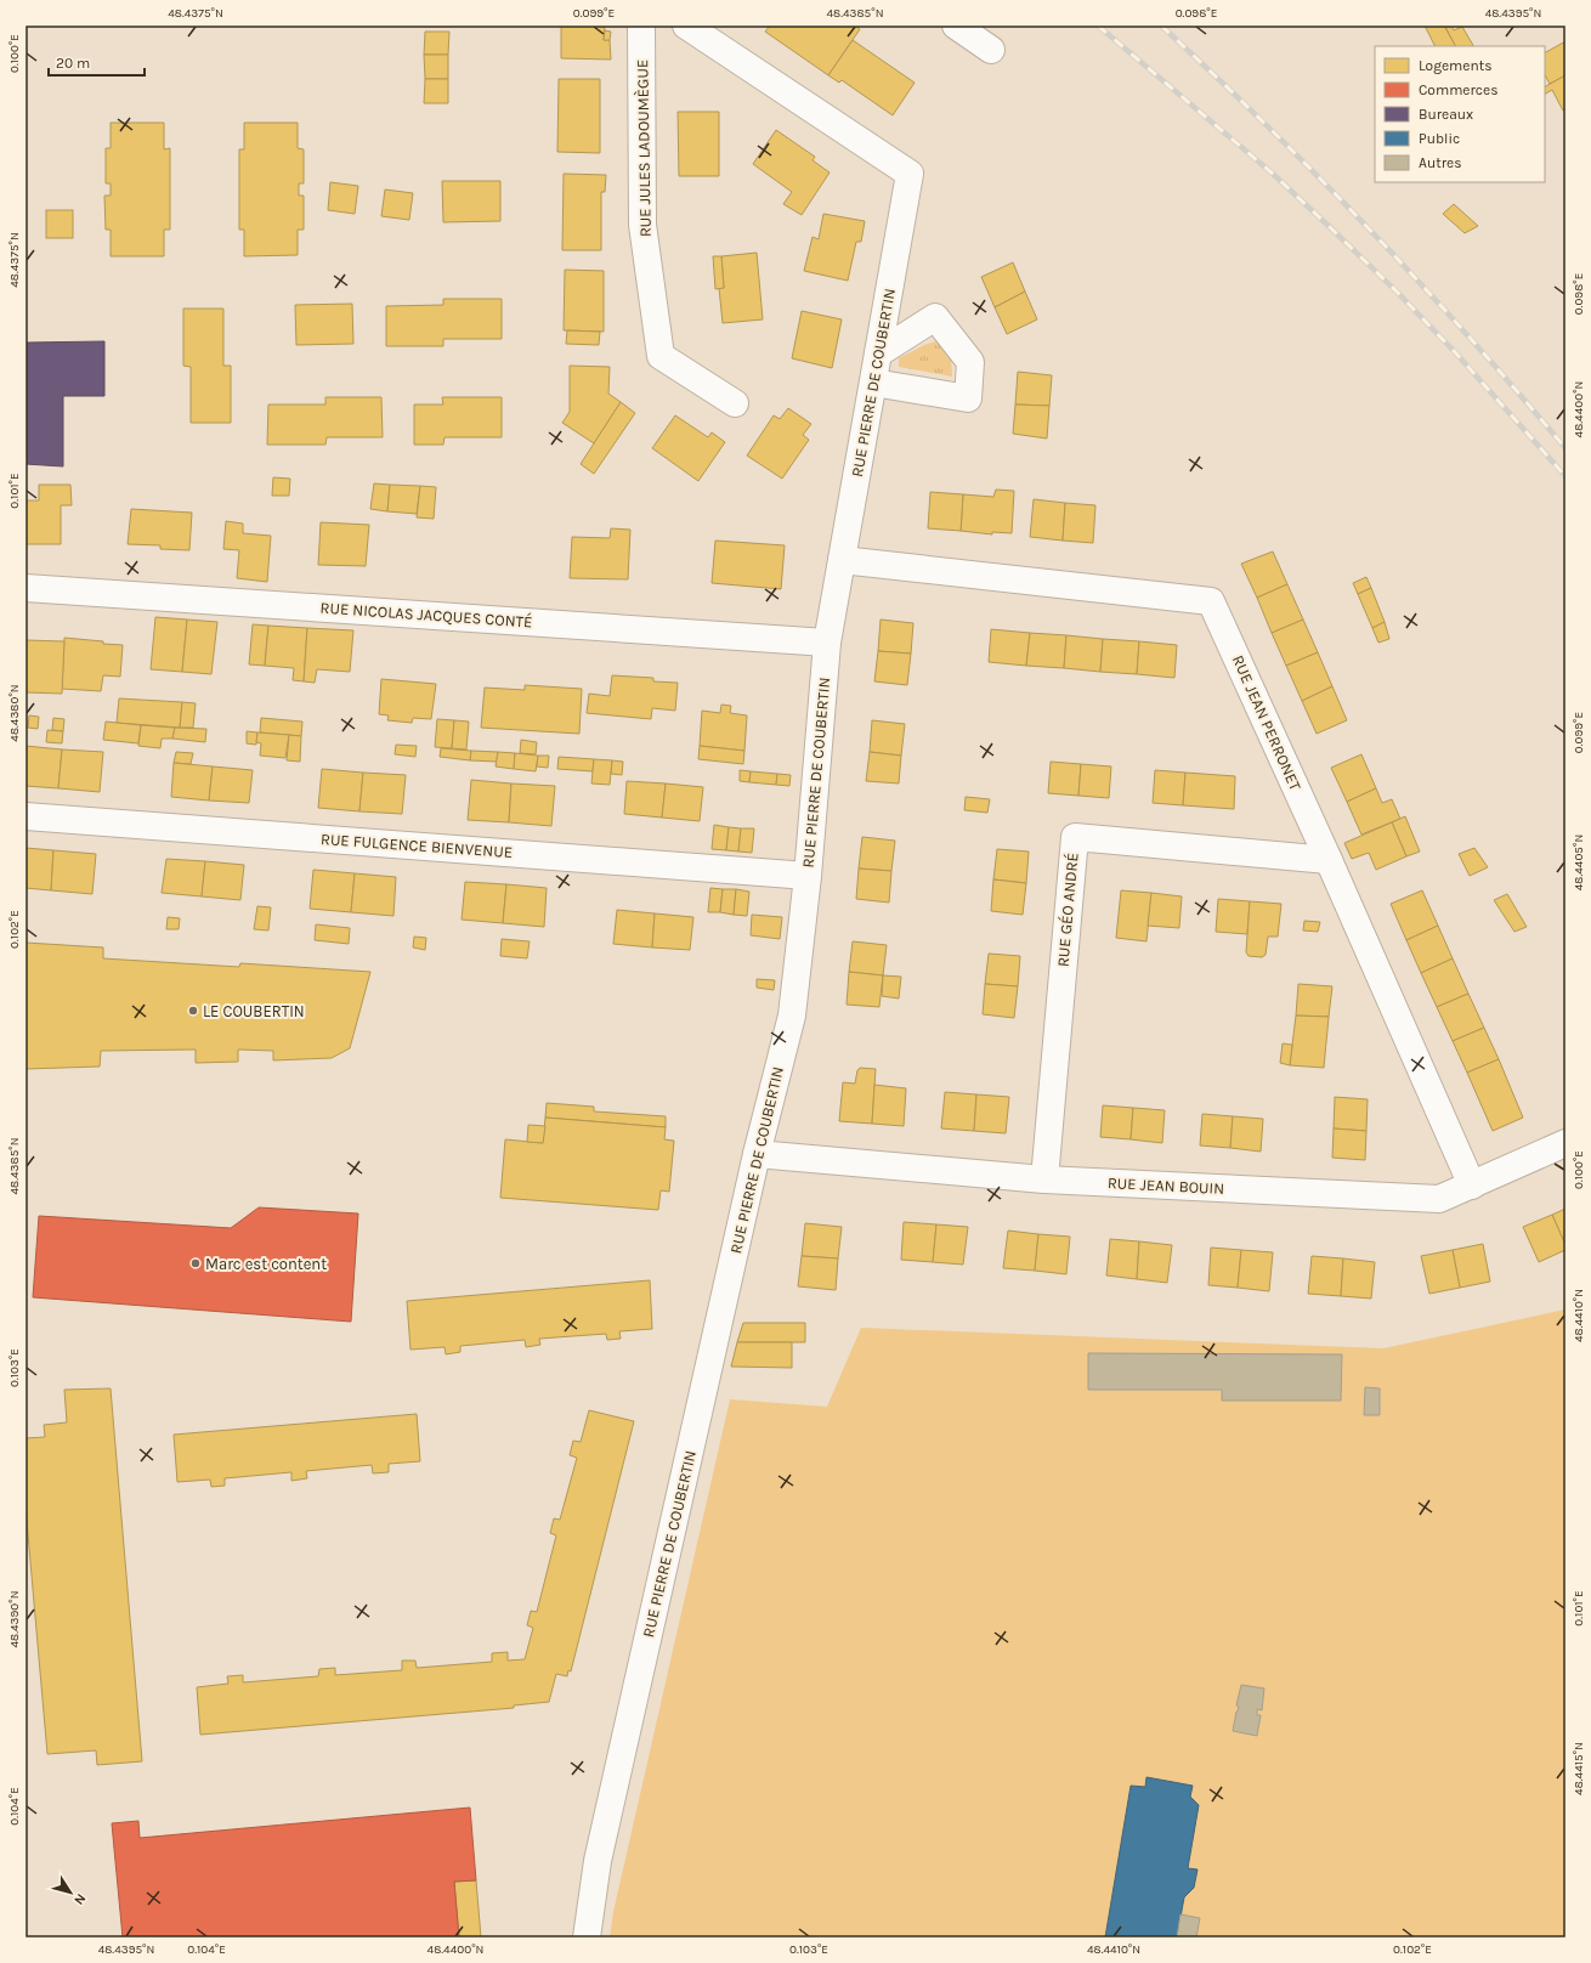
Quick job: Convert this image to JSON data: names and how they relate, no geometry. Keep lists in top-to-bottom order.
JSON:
{
  "streets": {
    "street": [
      "RUE JULES LADOUMÈGUE",
      "RUE PIERRE DE COUBERTIN",
      "RUE NICOLAS JACQUES CONTÉ",
      "RUE JEAN PERRONET",
      "RUE FULGENCE BIENVENUE",
      "RUE GÉO ANDRÉ",
      "RUE JEAN BOUIN"
    ]
  },
  "crossings": [
    ["RUE PIERRE DE COUBERTIN", "RUE NICOLAS JACQUES CONTÉ"],
    ["RUE PIERRE DE COUBERTIN", "RUE JEAN PERRONET"],
    ["RUE PIERRE DE COUBERTIN", "RUE FULGENCE BIENVENUE"],
    ["RUE PIERRE DE COUBERTIN", "RUE JEAN BOUIN"],
    ["RUE JEAN PERRONET", "RUE GÉO ANDRÉ"],
    ["RUE JEAN PERRONET", "RUE JEAN BOUIN"],
    ["RUE GÉO ANDRÉ", "RUE JEAN BOUIN"]
  ],
  "places": ["LE COUBERTIN", "Marc est content"],
  "legend": [
    "Logements",
    "Commerces",
    "Bureaux",
    "Public",
    "Autres"
  ],
  "scale_bar": "20 m",
  "north": "bottom right",
  "coordinates": [
    "48.4375°N",
    "0.099°E",
    "48.4385°N",
    "0.098°E",
    "48.4395°N",
    "0.100°E",
    "48.4400°N",
    "0.101°E",
    "48.4380°N",
    "48.4405°N",
    "0.102°E",
    "48.4410°N",
    "0.103°E",
    "48.4390°N",
    "48.4415°N",
    "0.104°E"
  ]
}
